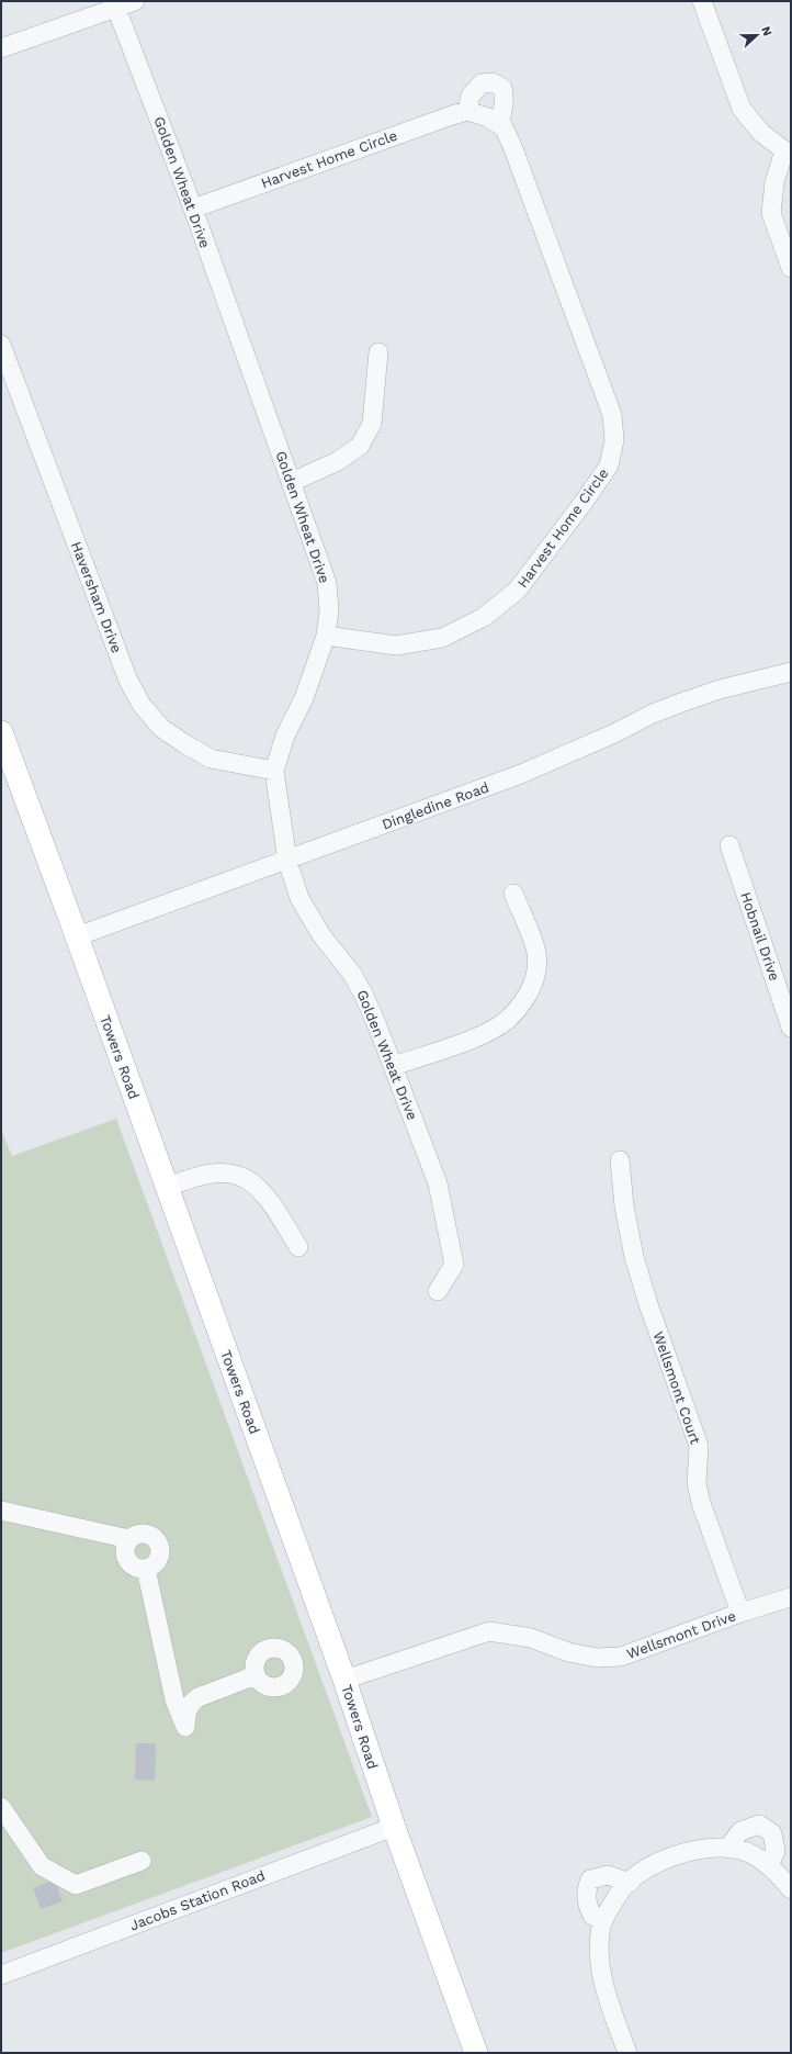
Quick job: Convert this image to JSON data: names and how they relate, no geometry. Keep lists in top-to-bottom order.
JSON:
{
  "streets": {
    "main road": ["Towers Road"],
    "street": [
      "Harvest Home Circle",
      "Golden Wheat Drive",
      "Haversham Drive",
      "Dingledine Road",
      "Hobnail Drive",
      "Wellsmont Court",
      "Wellsmont Drive",
      "Jacobs Station Road"
    ]
  },
  "crossings": [
    ["Harvest Home Circle", "Golden Wheat Drive"],
    ["Golden Wheat Drive", "Haversham Drive"],
    ["Golden Wheat Drive", "Dingledine Road"],
    ["Dingledine Road", "Towers Road"],
    ["Towers Road", "Wellsmont Drive"],
    ["Towers Road", "Jacobs Station Road"],
    ["Wellsmont Court", "Wellsmont Drive"]
  ],
  "north": "right"
}
